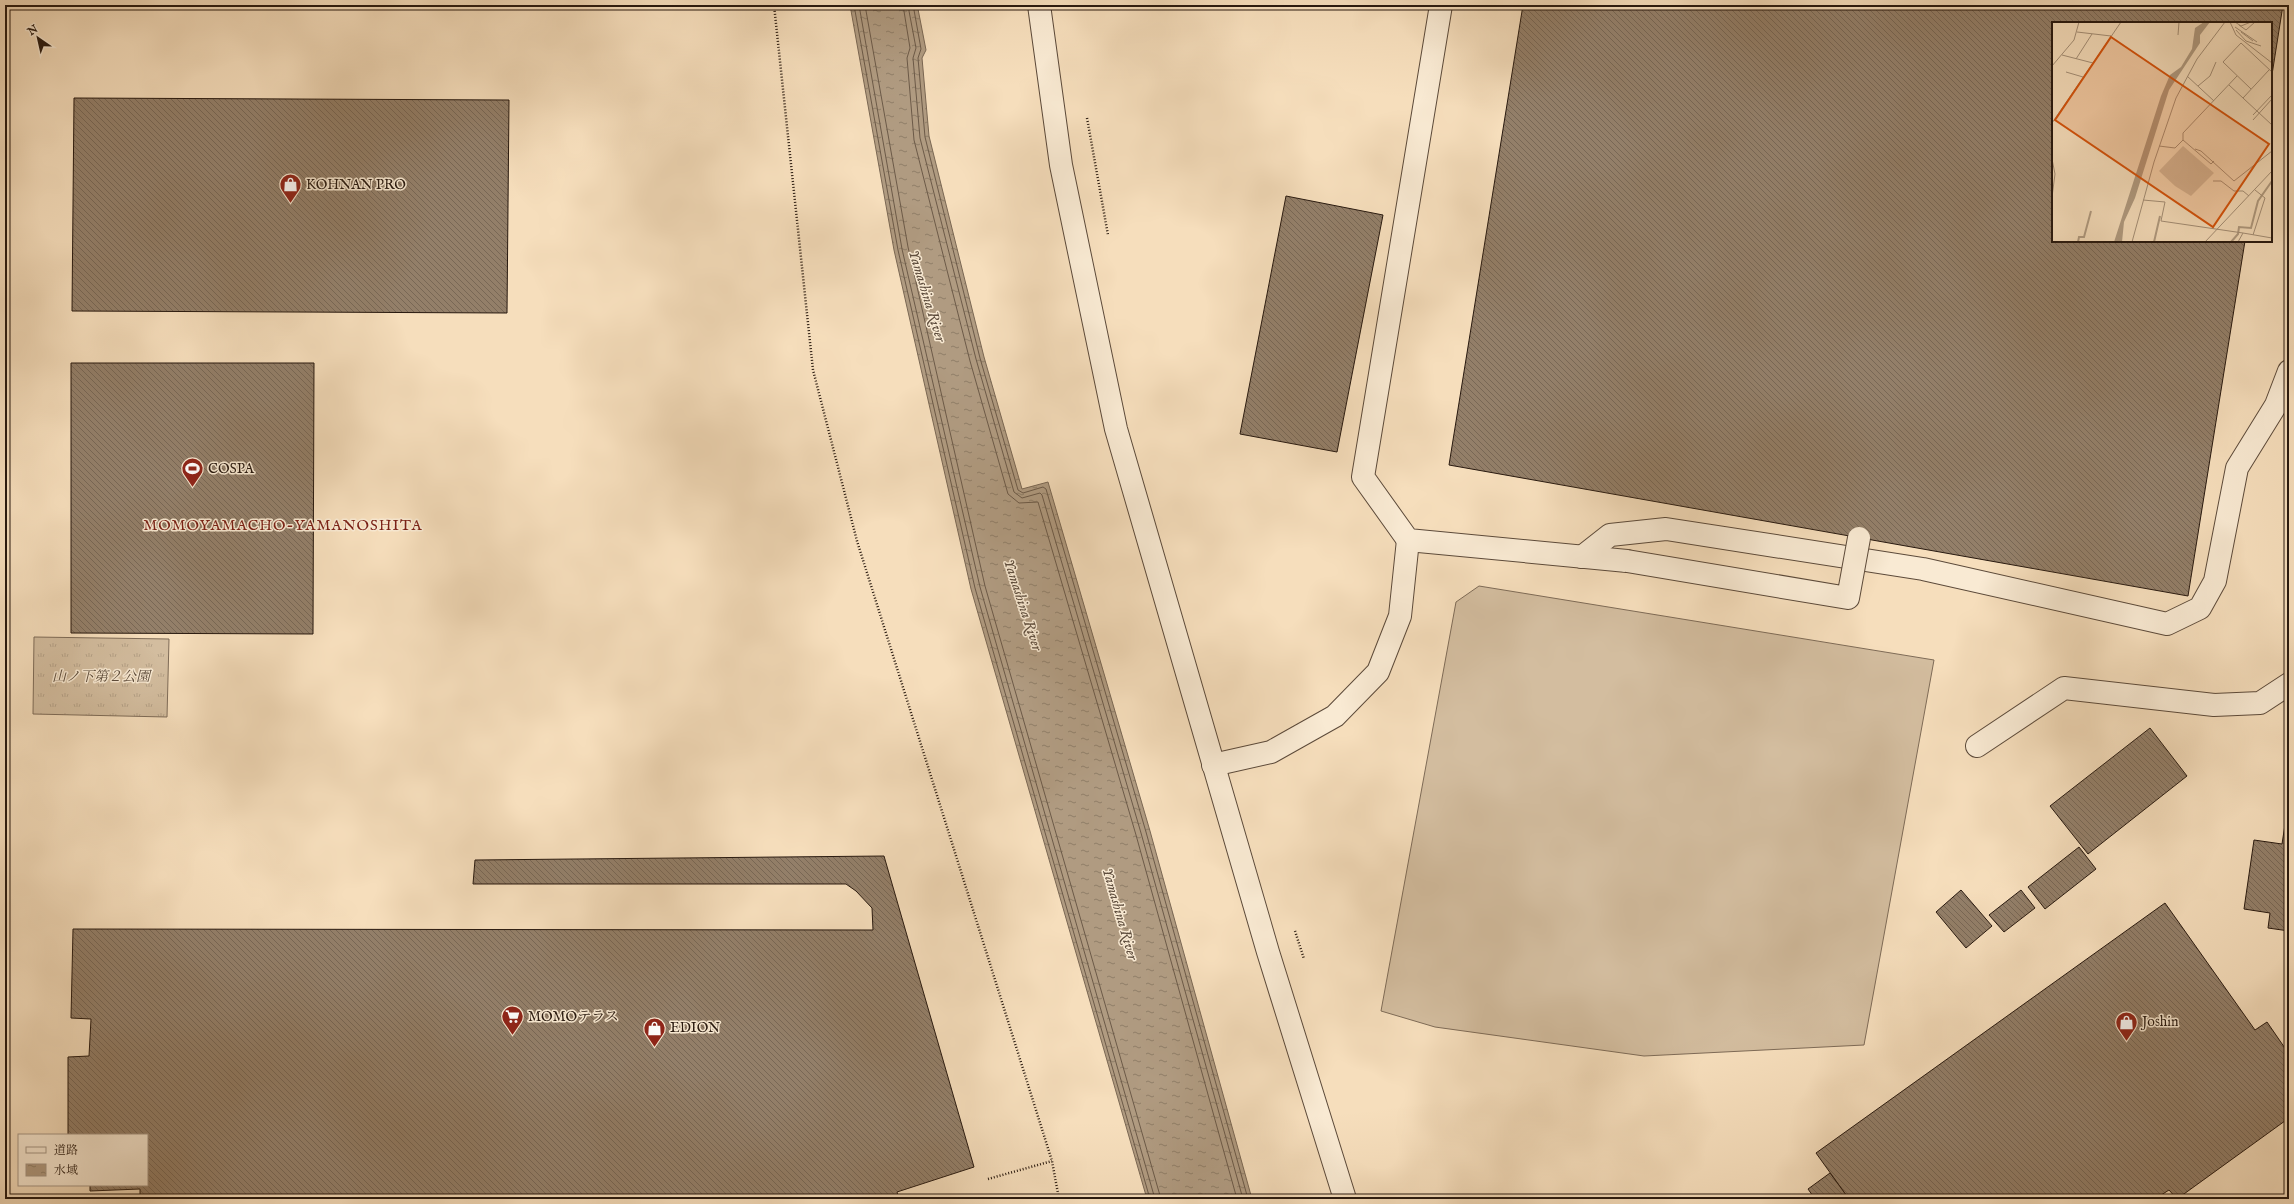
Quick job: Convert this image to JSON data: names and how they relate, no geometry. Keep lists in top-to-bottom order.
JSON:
{
  "districts": ["MOMOYAMACHO-YAMANOSHITA"],
  "water": ["Yamashina River"],
  "parks": ["山ノ下第２公園"],
  "places": {
    "shop": ["KOHNAN PRO", "Joshin", "EDION"],
    "sports": ["COSPA"],
    "supermarket": ["MOMOテラス"]
  },
  "legend": ["道路", "水域"],
  "north": "top left"
}
